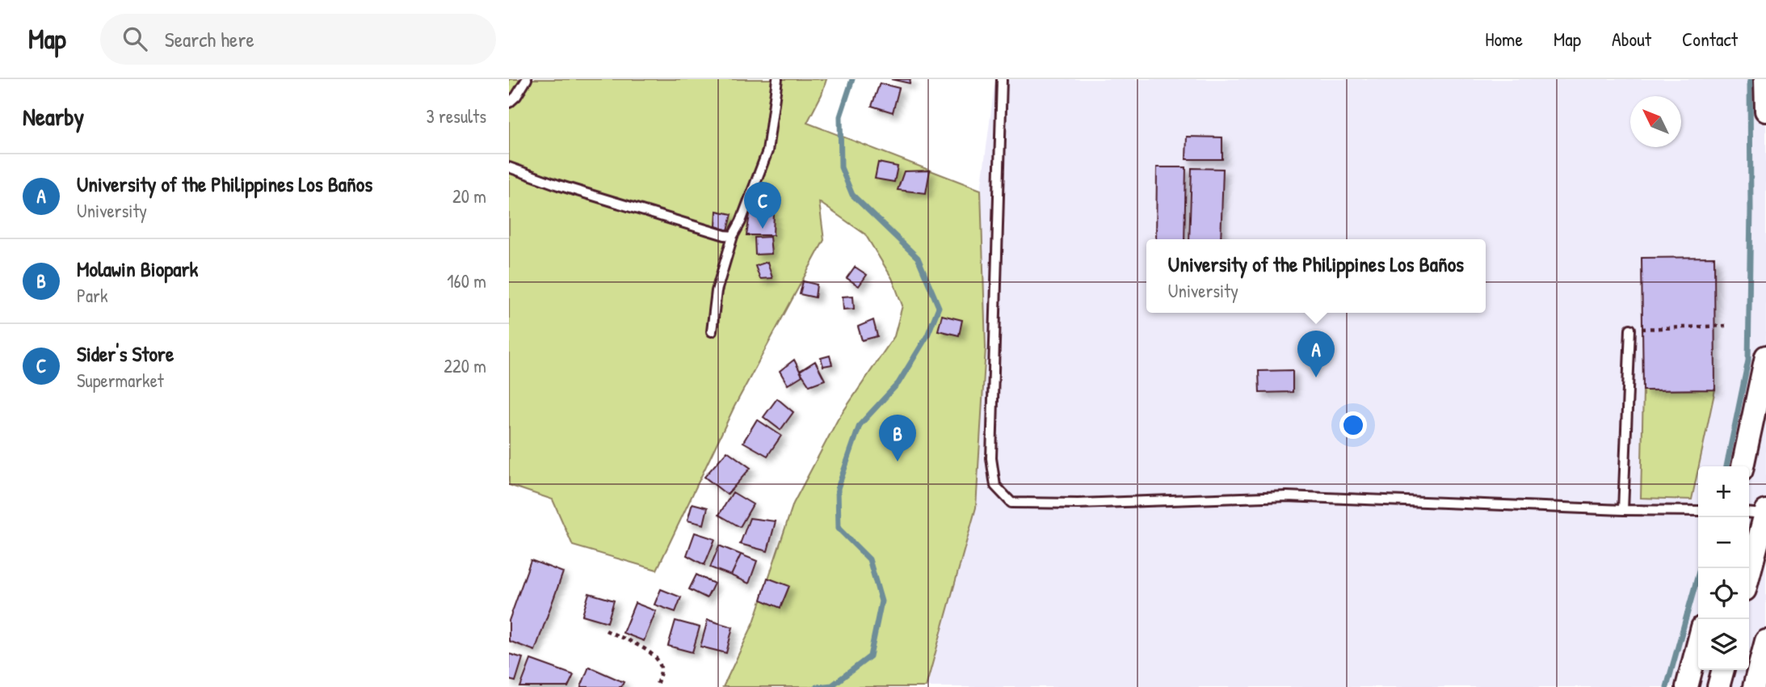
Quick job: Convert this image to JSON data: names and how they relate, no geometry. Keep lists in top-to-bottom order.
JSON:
{
  "north": "top left",
  "page": {
    "header": "Map",
    "search": "Search here",
    "nav": [
      "Home",
      "Map",
      "About",
      "Contact"
    ],
    "heading": ["Nearby", "3 results"],
    "list": [
      {
        "mark": "A",
        "name": "University of the Philippines Los Baños",
        "note": "University",
        "value": "20 m"
      },
      {
        "mark": "B",
        "name": "Molawin Biopark",
        "note": "Park",
        "value": "160 m"
      },
      {
        "mark": "C",
        "name": "Sider's Store",
        "note": "Supermarket",
        "value": "220 m"
      }
    ],
    "pins": ["C", "A", "B"],
    "popup": ["University of the Philippines Los Baños", "University"],
    "map_buttons": ["+", "−"]
  }
}
